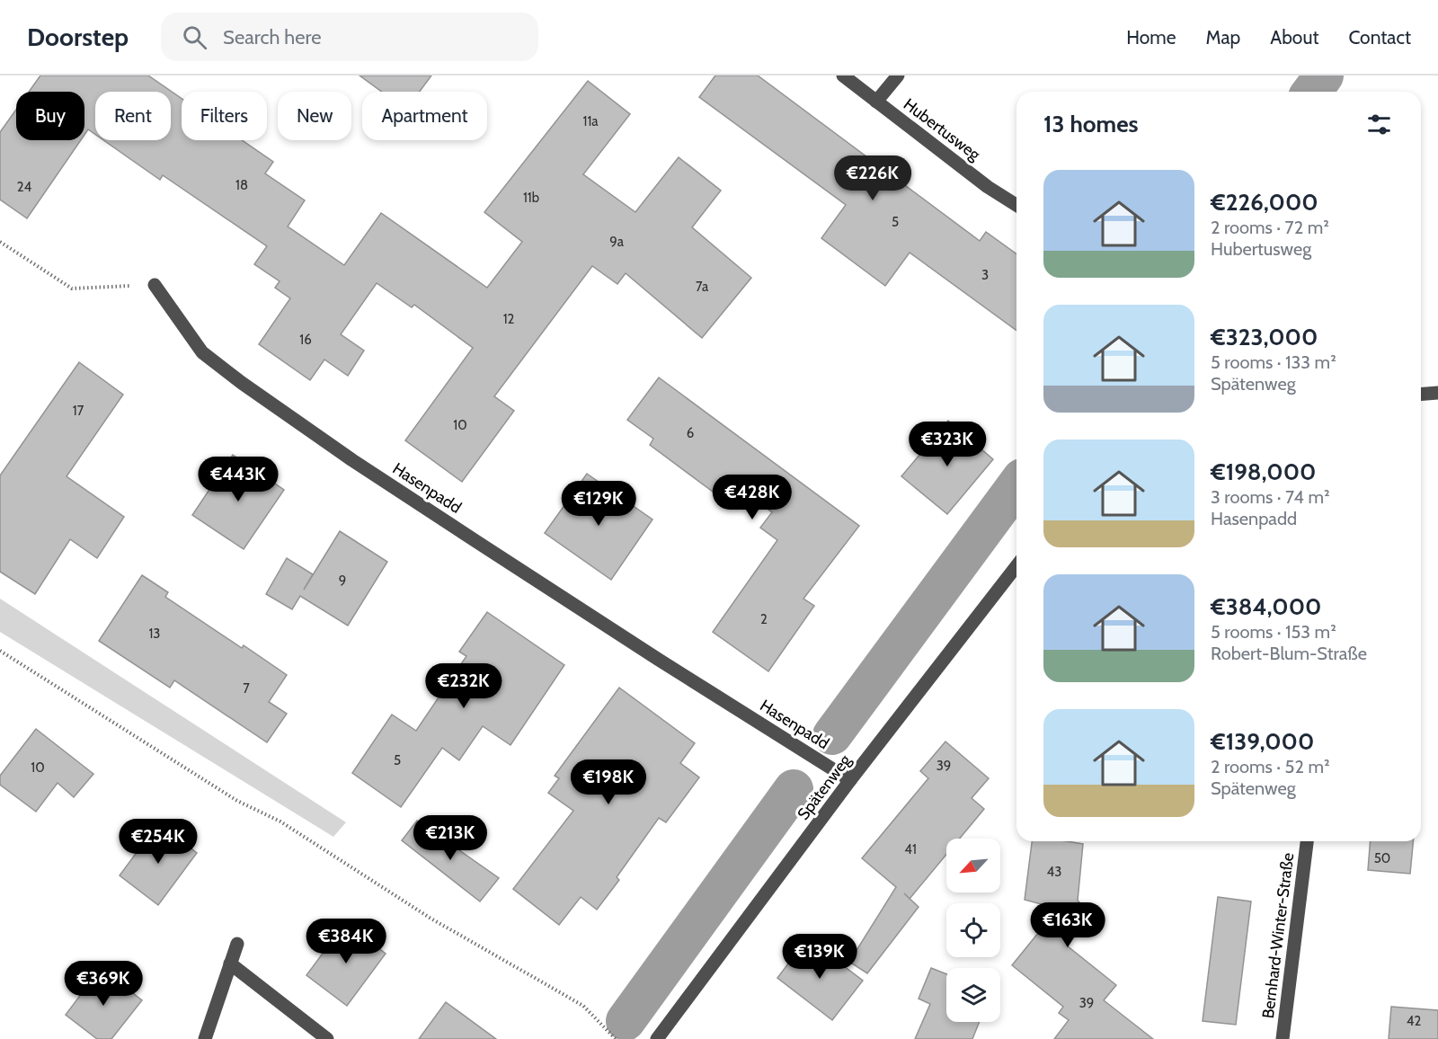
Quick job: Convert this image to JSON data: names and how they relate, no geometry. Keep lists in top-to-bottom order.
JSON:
{
  "streets": {
    "street": [
      "Hubertusweg",
      "Hasenpadd",
      "Spätenweg",
      "Bernhard-Winter-Straße"
    ]
  },
  "crossings": [
    ["Hasenpadd", "Spätenweg"]
  ],
  "house_numbers": [
    "11a",
    "18",
    "24",
    "11b",
    "5",
    "9a",
    "3",
    "7a",
    "12",
    "16",
    "17",
    "10",
    "6",
    "9",
    "2",
    "13",
    "7",
    "5",
    "39",
    "10",
    "41",
    "50",
    "43",
    "39",
    "42"
  ],
  "north": "bottom left",
  "page": {
    "header": "Doorstep",
    "search": "Search here",
    "nav": [
      "Home",
      "Map",
      "About",
      "Contact"
    ],
    "chip": [
      "Buy",
      "Rent",
      "Filters",
      "New",
      "Apartment"
    ],
    "heading": "13 homes",
    "price": [
      "€226K",
      "€323K",
      "€443K",
      "€428K",
      "€129K",
      "€232K",
      "€198K",
      "€213K",
      "€254K",
      "€163K",
      "€384K",
      "€139K",
      "€369K"
    ],
    "list": [
      {
        "name": "€226,000",
        "note": "2 rooms · 72 m² · Hubertusweg"
      },
      {
        "name": "€323,000",
        "note": "5 rooms · 133 m² · Spätenweg"
      },
      {
        "name": "€198,000",
        "note": "3 rooms · 74 m² · Hasenpadd"
      },
      {
        "name": "€384,000",
        "note": "5 rooms · 153 m² · Robert-Blum-Straße"
      },
      {
        "name": "€139,000",
        "note": "2 rooms · 52 m² · Spätenweg"
      }
    ]
  }
}
